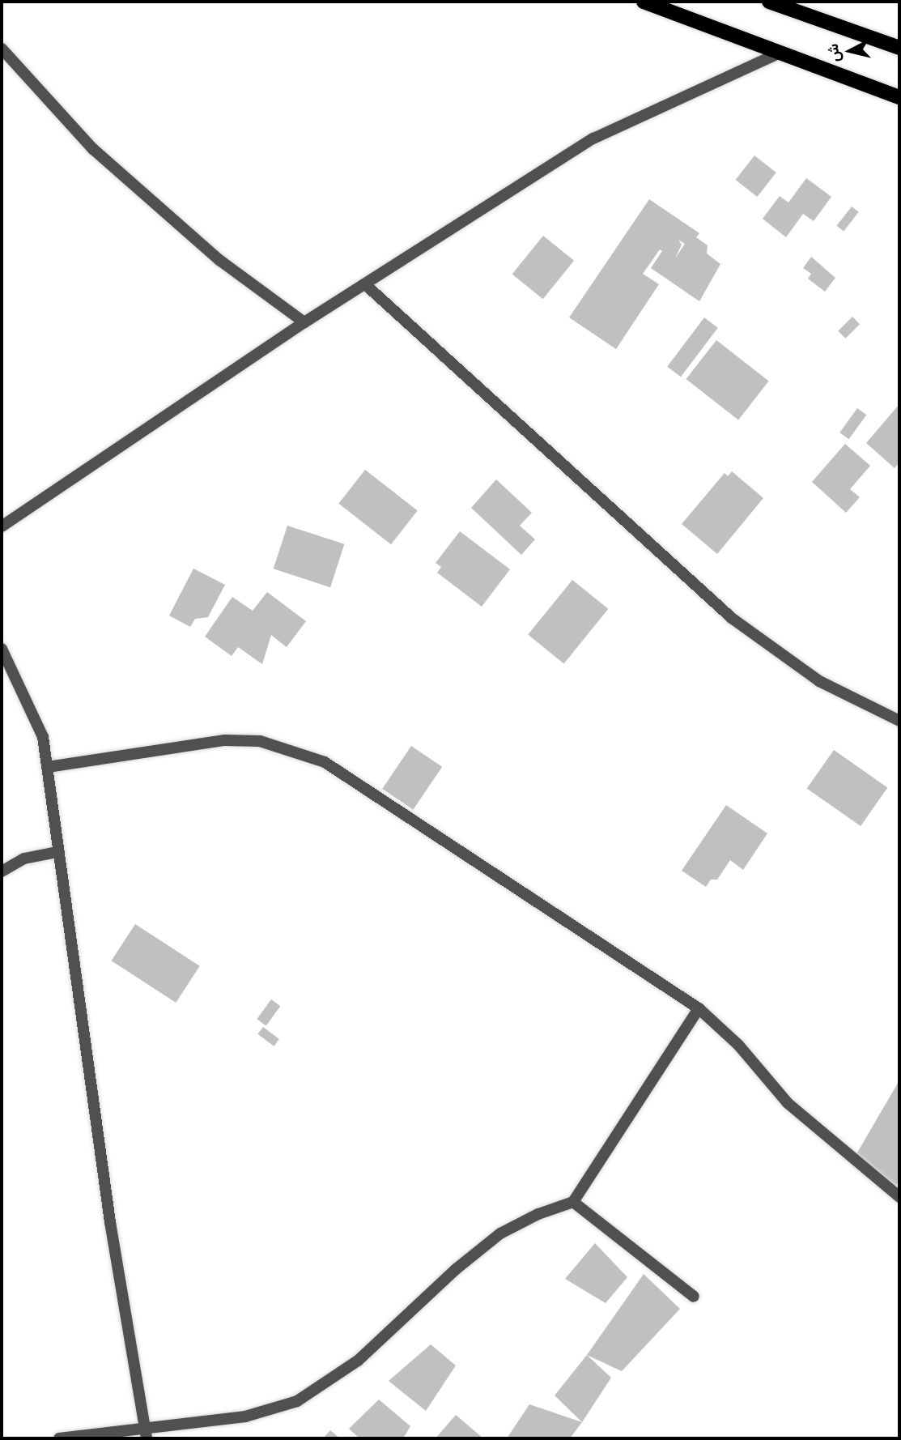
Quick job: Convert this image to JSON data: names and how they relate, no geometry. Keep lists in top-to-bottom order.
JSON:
{
  "north": "left"
}
